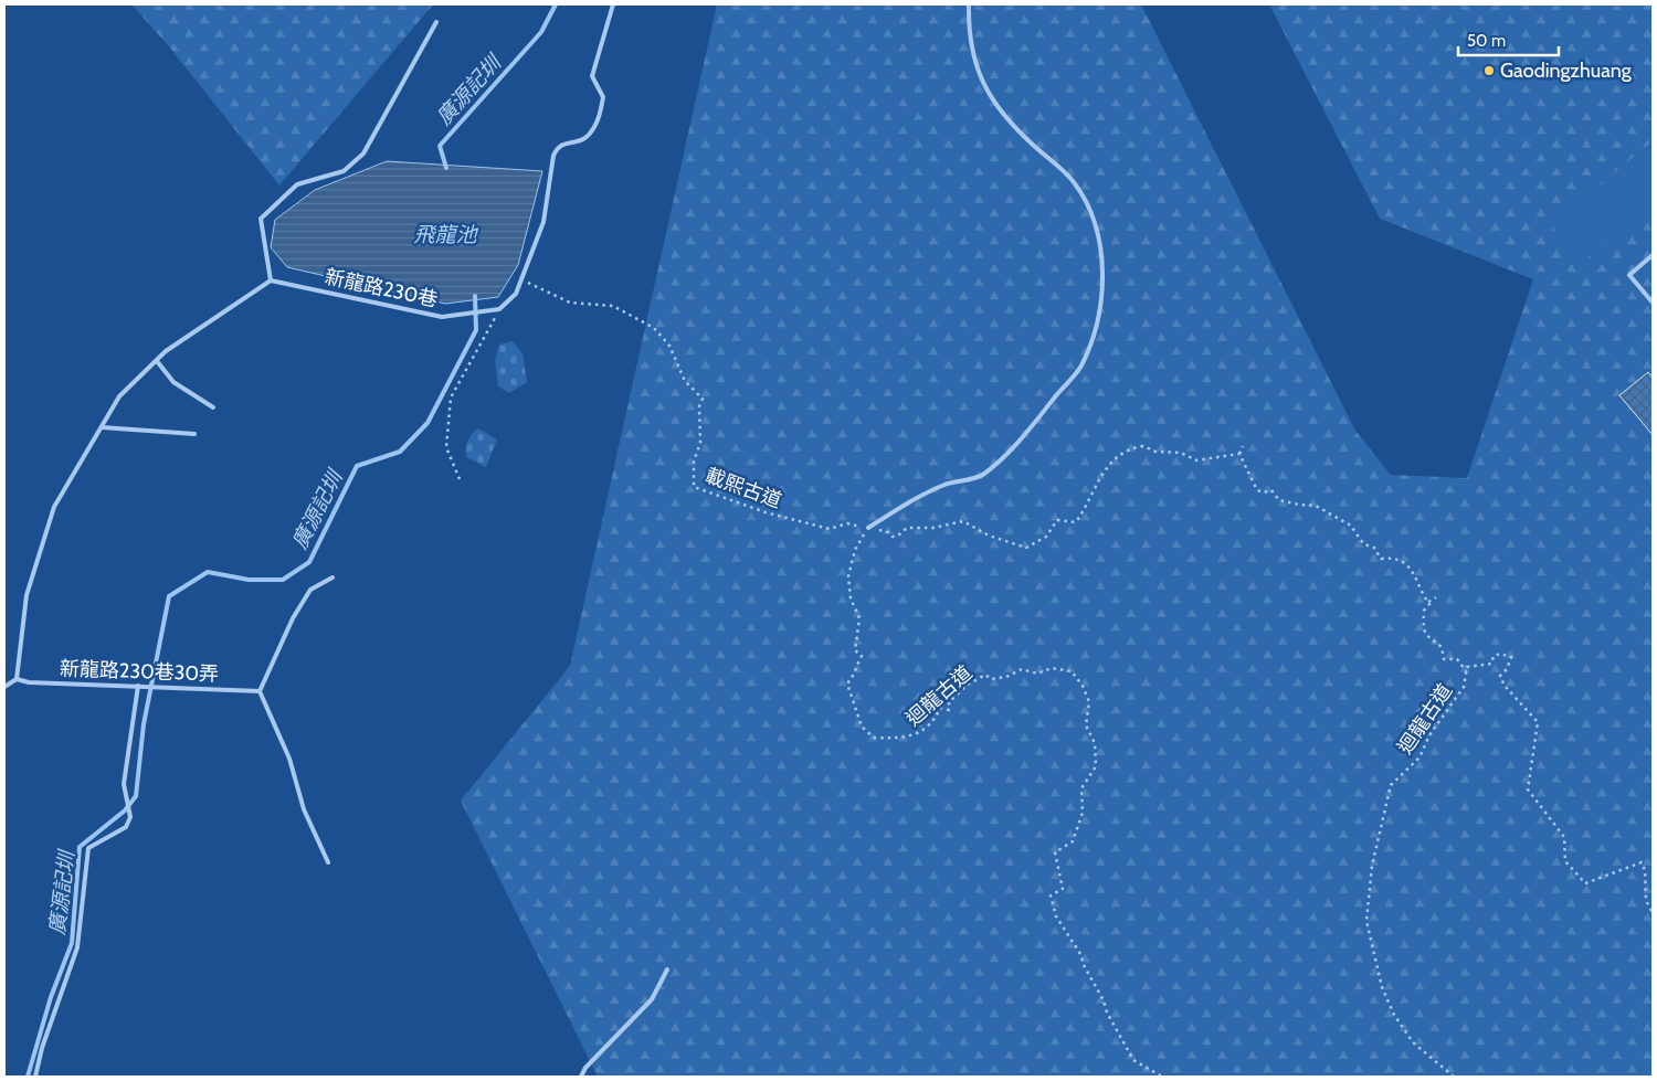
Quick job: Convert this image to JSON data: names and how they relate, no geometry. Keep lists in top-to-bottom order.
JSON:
{
  "streets": {
    "lane": ["新龍路230巷", "新龍路230巷30弄"],
    "path": ["載熙古道", "迴龍古道"]
  },
  "crossings": [
    ["載熙古道", "迴龍古道"]
  ],
  "water": ["廣源記圳", "飛龍池"],
  "places": ["Gaodingzhuang"],
  "scale_bar": "50 m"
}
